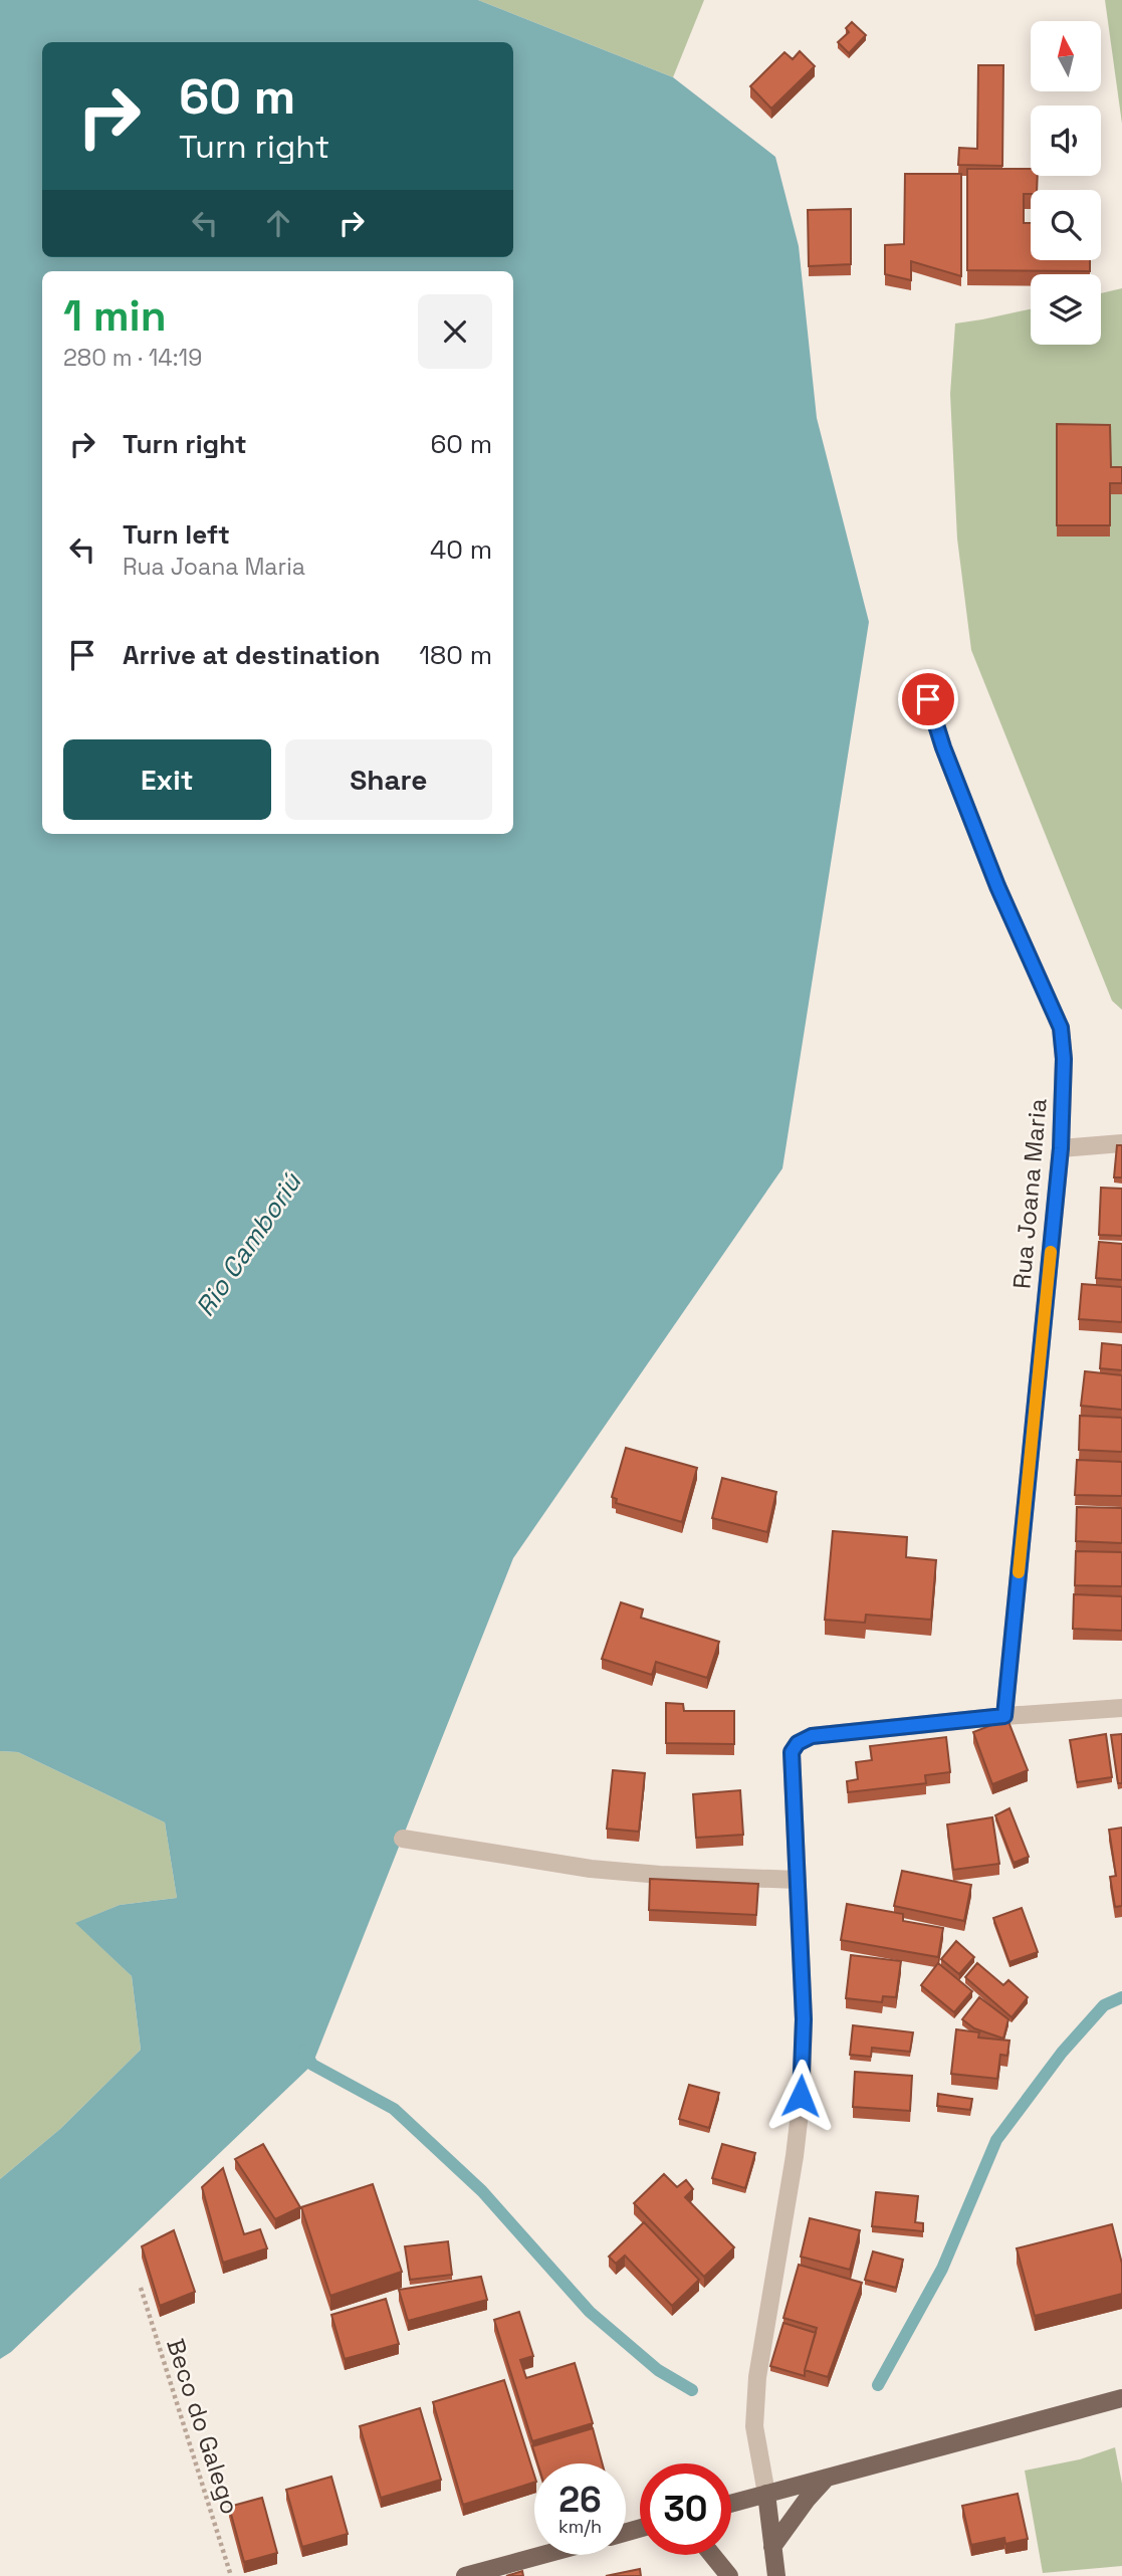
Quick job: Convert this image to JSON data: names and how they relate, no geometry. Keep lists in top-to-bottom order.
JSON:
{
  "streets": {
    "street": ["Rua Joana Maria"],
    "path": ["Beco do Galego"]
  },
  "water": ["Rio Camboriú"],
  "north": "top",
  "page": {
    "turn": ["60 m", "Turn right"],
    "heading": ["1 min", "280 m · 14:19"],
    "list": [
      {
        "name": "Turn right",
        "value": "60 m"
      },
      {
        "name": "Turn left",
        "note": "Rua Joana Maria",
        "value": "40 m"
      },
      {
        "name": "Arrive at destination",
        "value": "180 m"
      }
    ],
    "buttons": ["Exit", "Share"],
    "speed": "26 km/h",
    "limit": "30"
  }
}
